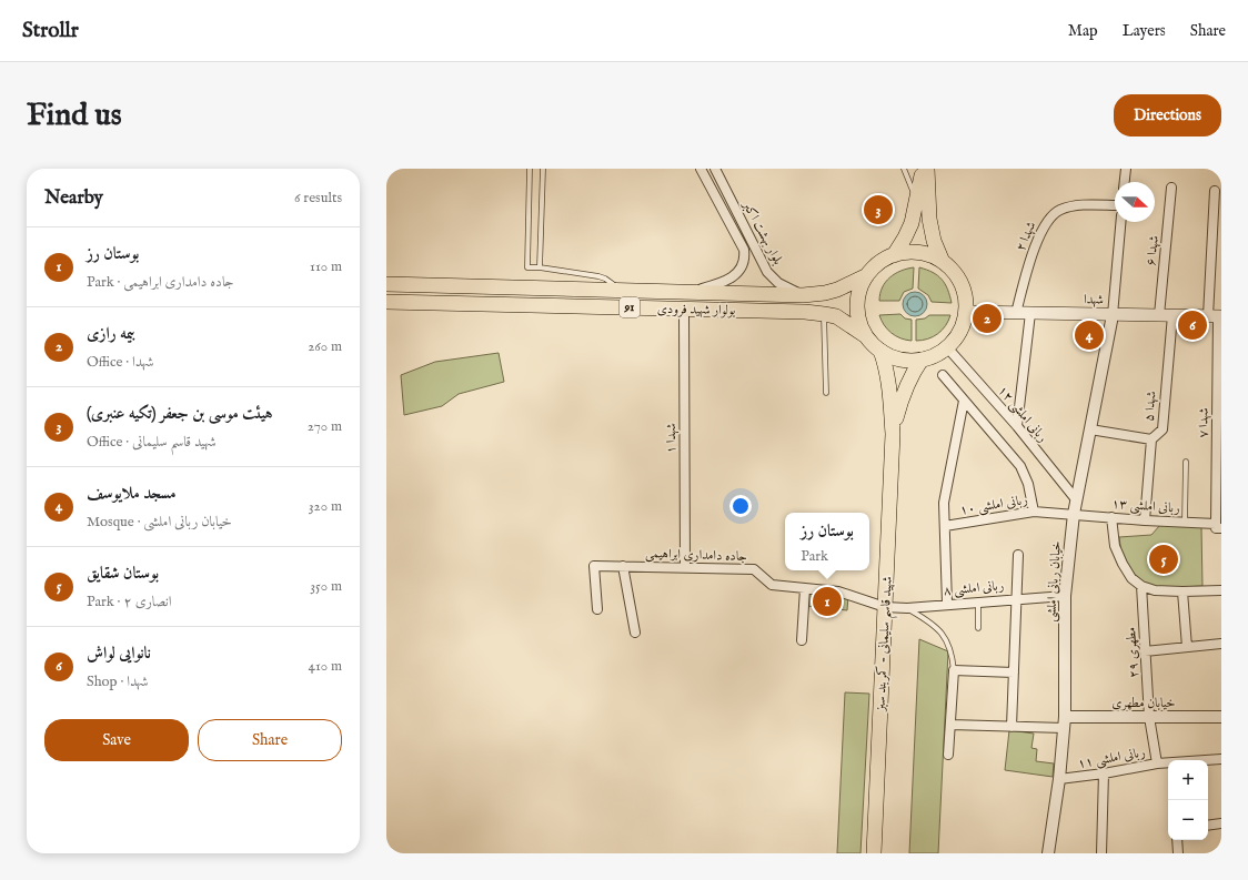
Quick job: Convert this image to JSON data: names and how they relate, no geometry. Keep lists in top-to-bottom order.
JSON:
{
  "streets": {
    "main road": [
      "شهدا",
      "91",
      "بولوار شهید فرودی",
      "شهید قاسم سلیمانی - کمربند سبز"
    ],
    "street": [
      "بلوار بهشت اکبر",
      "شهدا ۲",
      "شهدا ۶",
      "شهدا ۵",
      "ربانی املشی ۱۲",
      "شهدا ۷",
      "شهدا ۱",
      "ربانی املشی ۱۰",
      "ربانی املشی ۱۳",
      "جاده دامداری ابراهیمی",
      "خیابان ربانی املشی",
      "ربانی املشی ۸",
      "مطهری ۲۹",
      "خیابان مطهری",
      "ربانی املشی ۱۱"
    ]
  },
  "crossings": [
    ["بلوار بهشت اکبر", "بولوار شهید فرودی"],
    ["شهدا ۲", "شهدا"],
    ["شهدا ۶", "شهدا"],
    ["شهدا", "91"],
    ["شهدا", "بولوار شهید فرودی"],
    ["شهدا", "شهدا ۵"],
    ["شهدا", "ربانی املشی ۱۲"],
    ["شهدا", "شهدا ۷"],
    ["شهدا", "خیابان ربانی املشی"],
    ["91", "بولوار شهید فرودی"],
    ["91", "ربانی املشی ۱۲"],
    ["بولوار شهید فرودی", "ربانی املشی ۱۲"],
    ["بولوار شهید فرودی", "شهدا ۱"],
    ["شهدا ۵", "ربانی املشی ۱۳"],
    ["ربانی املشی ۱۲", "خیابان ربانی املشی"],
    ["شهدا ۷", "ربانی املشی ۱۳"],
    ["شهدا ۱", "جاده دامداری ابراهیمی"],
    ["ربانی املشی ۱۰", "ربانی املشی ۱۳"],
    ["ربانی املشی ۱۰", "خیابان ربانی املشی"],
    ["ربانی املشی ۱۳", "خیابان ربانی املشی"],
    ["جاده دامداری ابراهیمی", "ربانی املشی ۸"],
    ["جاده دامداری ابراهیمی", "شهید قاسم سلیمانی - کمربند سبز"],
    ["خیابان ربانی املشی", "ربانی املشی ۸"],
    ["خیابان ربانی املشی", "خیابان مطهری"],
    ["خیابان ربانی املشی", "ربانی املشی ۱۱"],
    ["ربانی املشی ۸", "شهید قاسم سلیمانی - کمربند سبز"],
    ["مطهری ۲۹", "خیابان مطهری"],
    ["مطهری ۲۹", "ربانی املشی ۱۱"]
  ],
  "north": "right",
  "page": {
    "header": "Strollr",
    "nav": ["Map", "Layers", "Share"],
    "buttons": [
      "Directions",
      ["Save", "Share"]
    ],
    "title": "Find us",
    "heading": ["Nearby", "6 results"],
    "pins": [
      "3",
      "2",
      "6",
      "4",
      "5",
      "1"
    ],
    "list": [
      {
        "mark": "1",
        "name": "بوستان رز",
        "note": "Park · جاده دامداری ابراهیمی",
        "value": "110 m"
      },
      {
        "mark": "2",
        "name": "بیمه رازی",
        "note": "Office · شهدا",
        "value": "260 m"
      },
      {
        "mark": "3",
        "name": "هيئت موسی بن جعفر (تکیه عنبری)",
        "note": "Office · شهید قاسم سلیمانی",
        "value": "270 m"
      },
      {
        "mark": "4",
        "name": "مسجد ملایوسف",
        "note": "Mosque · خیابان ربانی املشی",
        "value": "320 m"
      },
      {
        "mark": "5",
        "name": "بوستان شقایق",
        "note": "Park · انصاری ۲",
        "value": "350 m"
      },
      {
        "mark": "6",
        "name": "نانوایی لواش",
        "note": "Shop · شهدا",
        "value": "410 m"
      }
    ],
    "popup": ["بوستان رز", "Park"],
    "map_buttons": ["+", "−"]
  }
}
